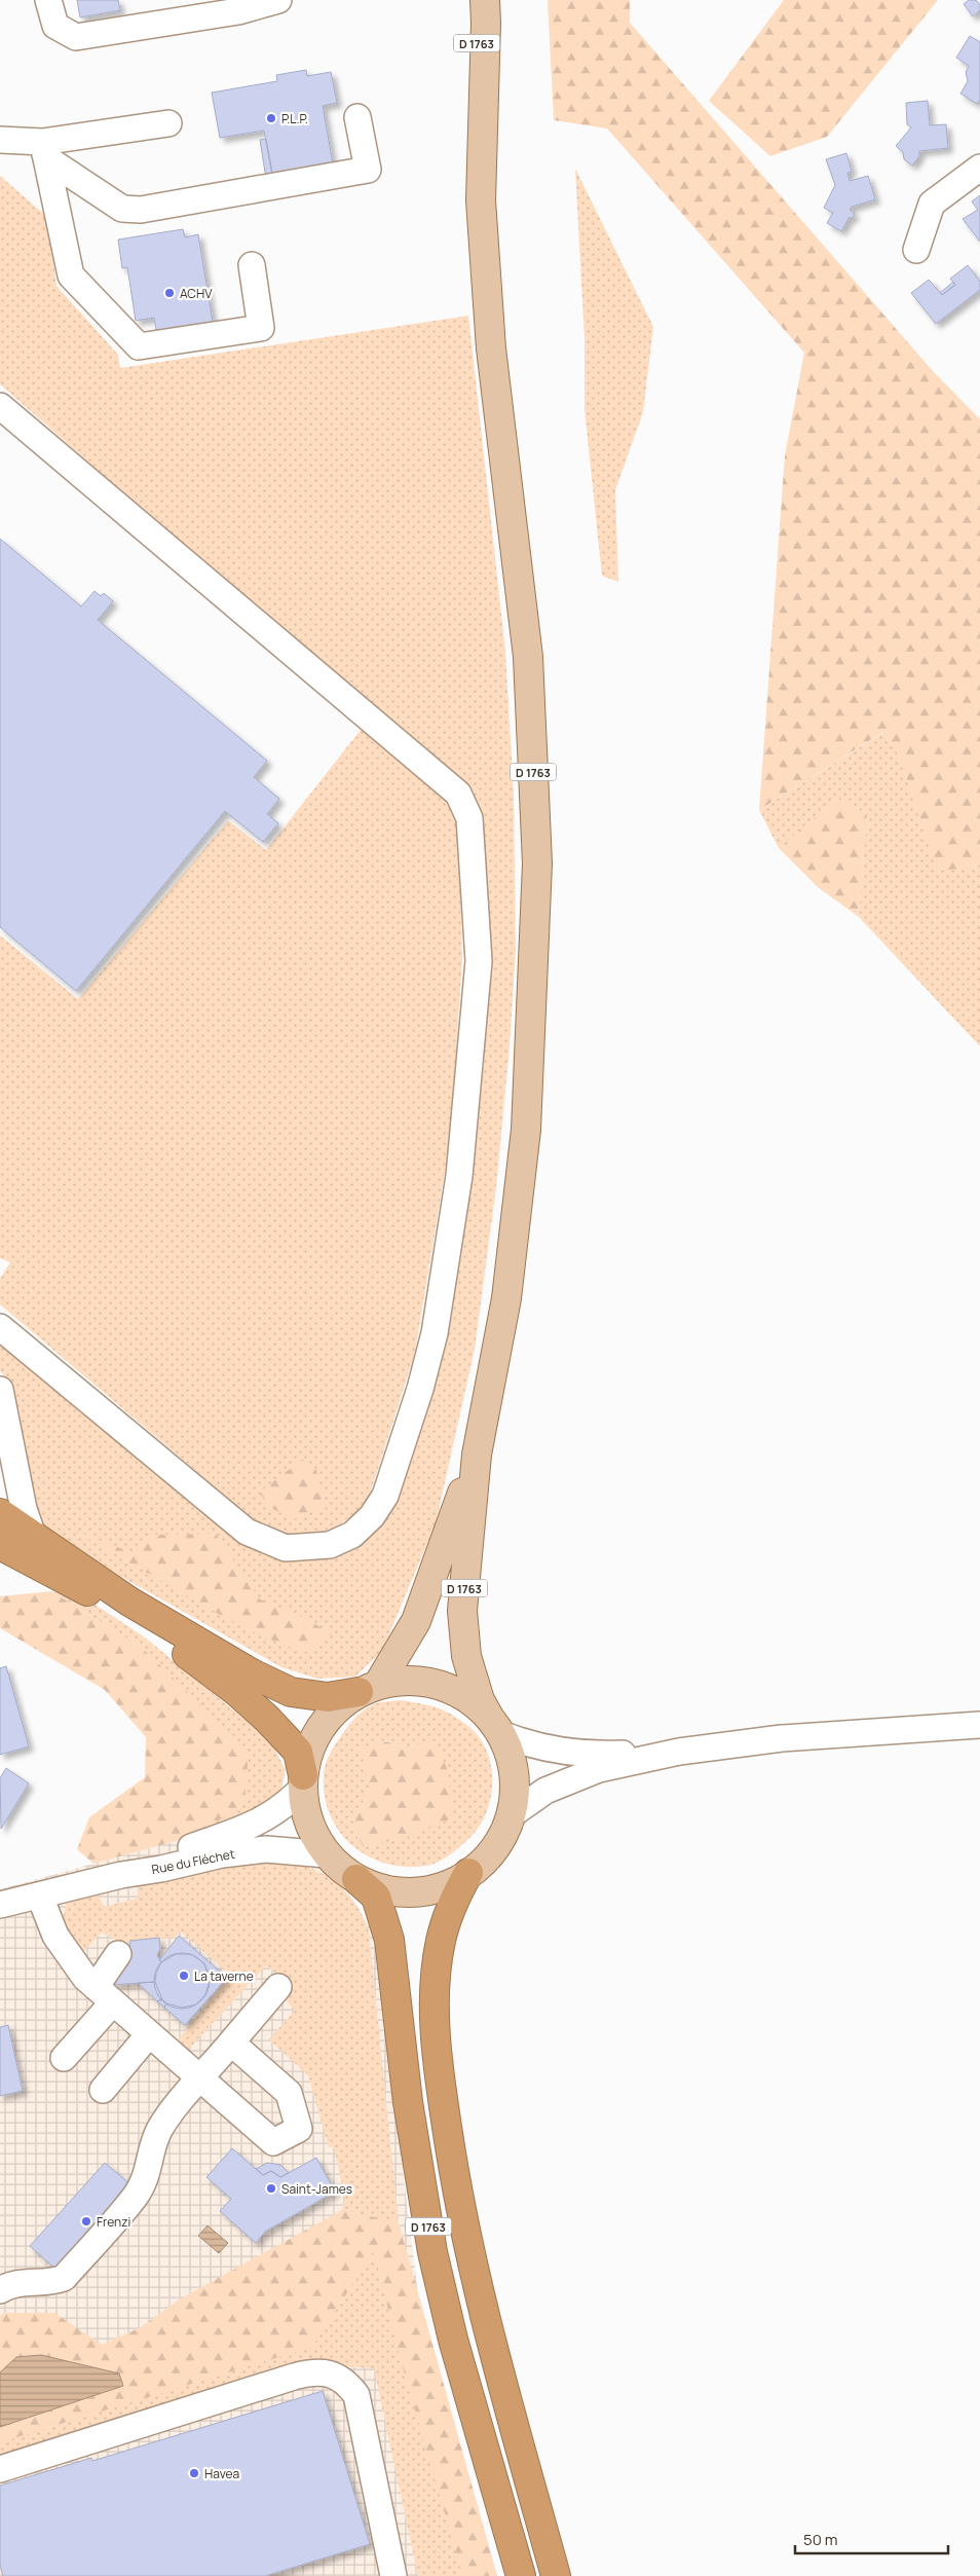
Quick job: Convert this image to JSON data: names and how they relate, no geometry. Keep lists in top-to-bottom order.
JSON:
{
  "streets": {
    "highway": ["D 1763"],
    "street": ["Rue du Fléchet"]
  },
  "places": [
    "P.L.P.",
    "ACHV",
    "La taverne",
    "Saint-James",
    "Frenzi",
    "Havea"
  ],
  "scale_bar": "50 m"
}
